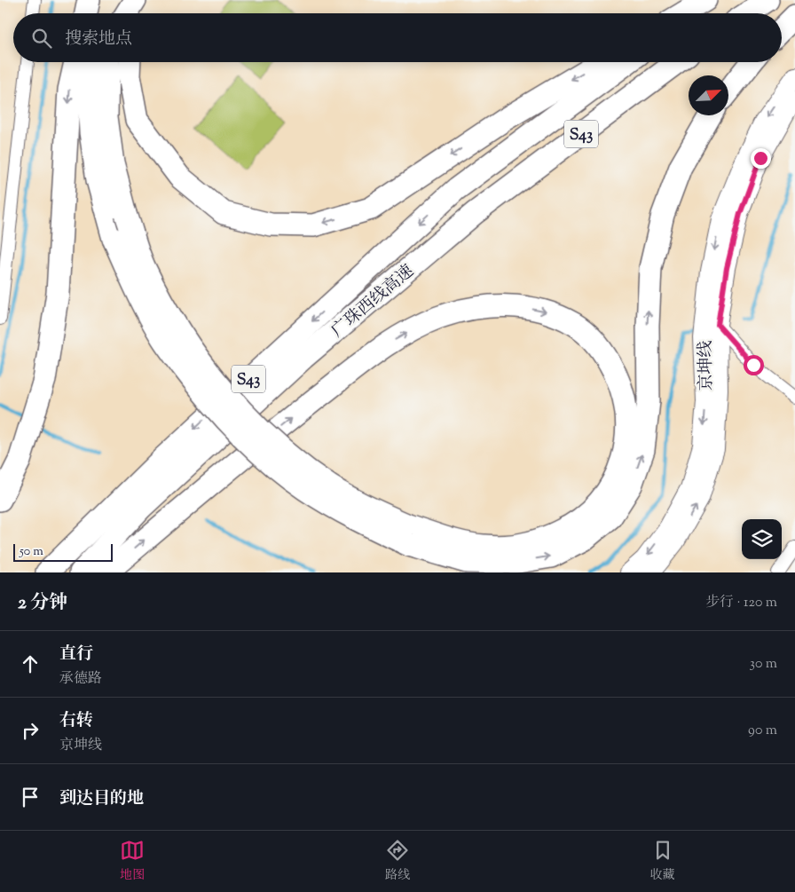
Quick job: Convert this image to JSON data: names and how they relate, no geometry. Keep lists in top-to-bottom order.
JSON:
{
  "streets": {
    "highway": ["S43", "广珠西线高速"],
    "main road": ["京坤线"]
  },
  "scale_bar": "50 m",
  "north": "top right",
  "page": {
    "search": "搜索地点",
    "scale": "50 m",
    "heading": ["2 分钟", "步行 · 120 m"],
    "list": [
      ["直行", "承德路", "30 m"],
      ["右转", "京坤线", "90 m"],
      "到达目的地"
    ],
    "nav": ["地图", "路线", "收藏"]
  }
}
